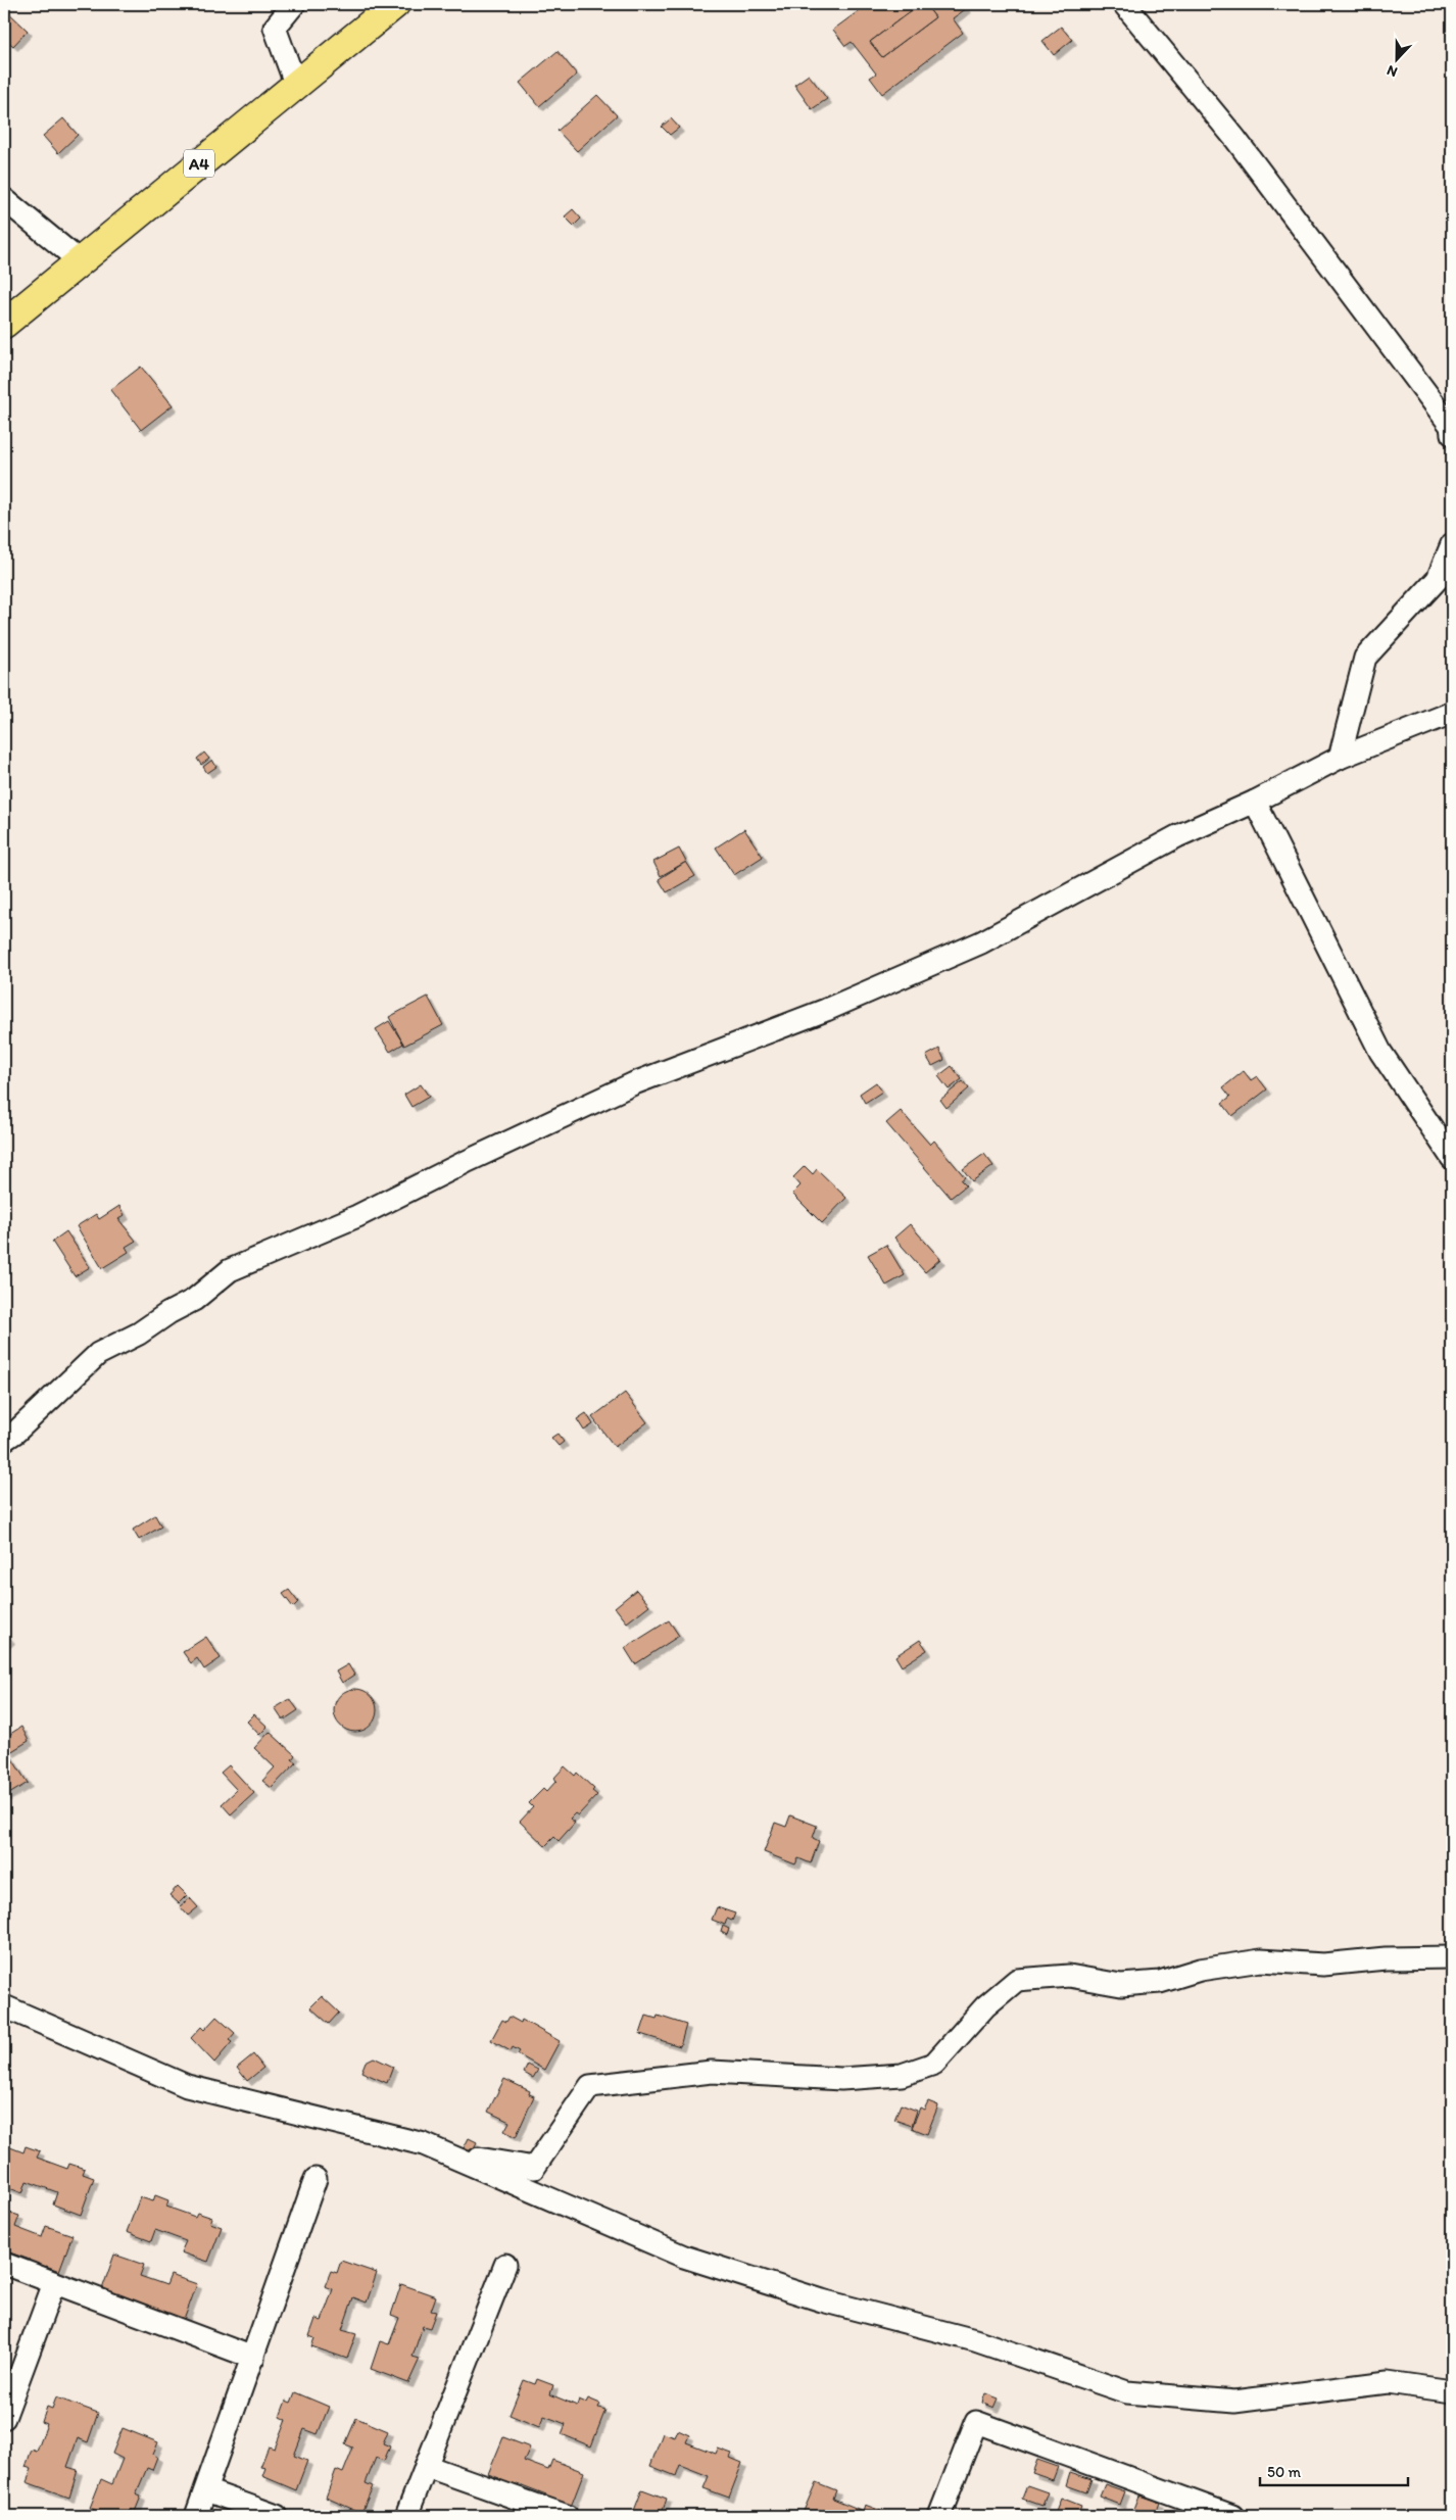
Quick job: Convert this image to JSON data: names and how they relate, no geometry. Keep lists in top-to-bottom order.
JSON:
{
  "streets": {
    "highway": ["A4"]
  },
  "scale_bar": "50 m",
  "north": "bottom"
}
